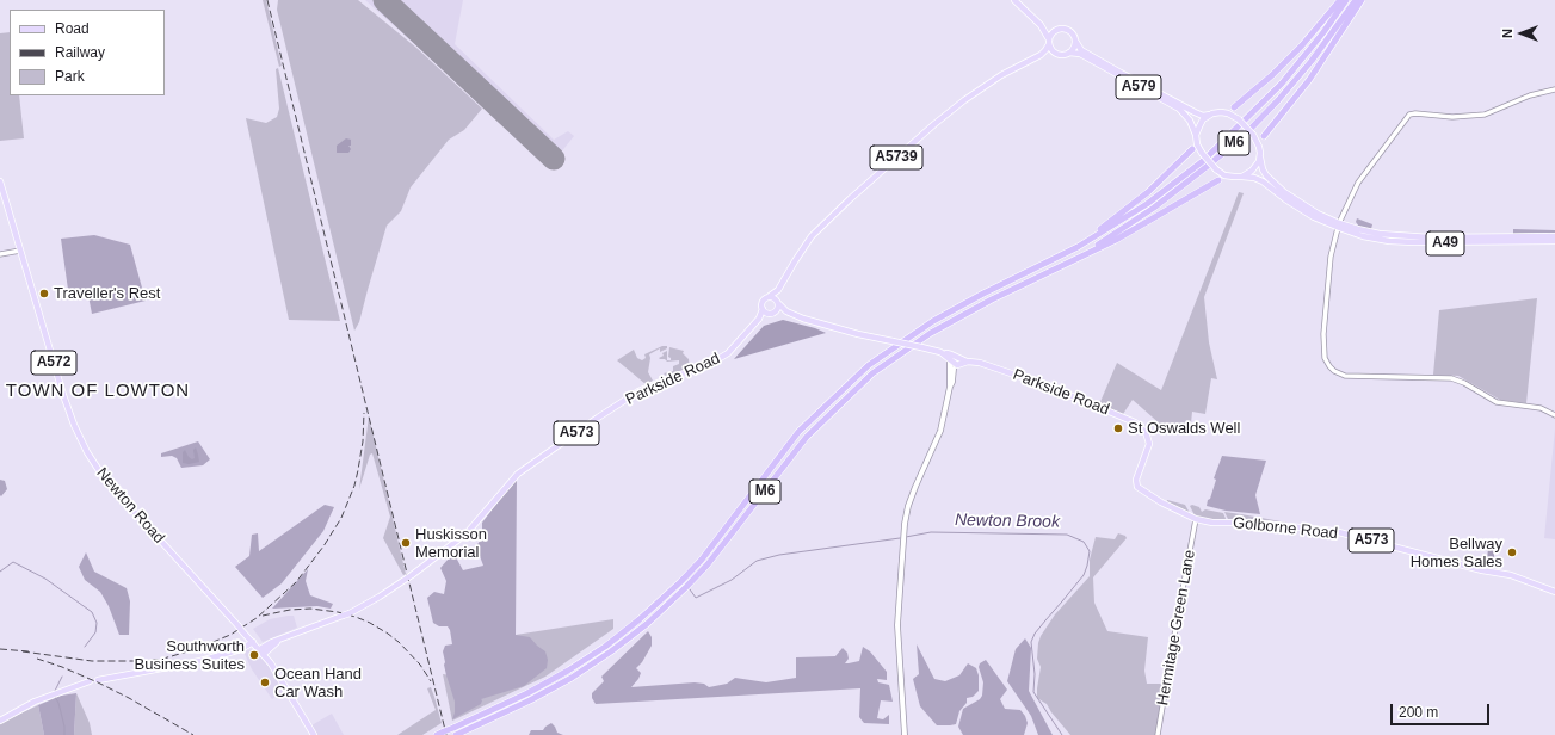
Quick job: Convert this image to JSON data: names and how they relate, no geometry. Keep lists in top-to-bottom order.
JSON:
{
  "streets": {
    "highway": ["M6"],
    "main road": [
      "A579",
      "A5739",
      "A49",
      "A572",
      "Parkside Road",
      "A573",
      "Newton Road",
      "Golborne Road"
    ],
    "street": ["Hermitage Green Lane"]
  },
  "crossings": [
    ["A579", "A5739"],
    ["A579", "A49"],
    ["A5739", "Parkside Road"],
    ["A572", "Parkside Road"],
    ["A572", "Newton Road"],
    ["Parkside Road", "Golborne Road"],
    ["Golborne Road", "Hermitage Green Lane"]
  ],
  "districts": ["TOWN OF LOWTON"],
  "water": ["Newton Brook"],
  "places": [
    "Traveller's Rest",
    "St Oswalds Well",
    "Huskisson Memorial",
    "Bellway Homes Sales",
    "Southworth Business Suites",
    "Ocean Hand Car Wash"
  ],
  "legend": ["Road", "Railway", "Park"],
  "scale_bar": "200 m",
  "north": "left"
}
